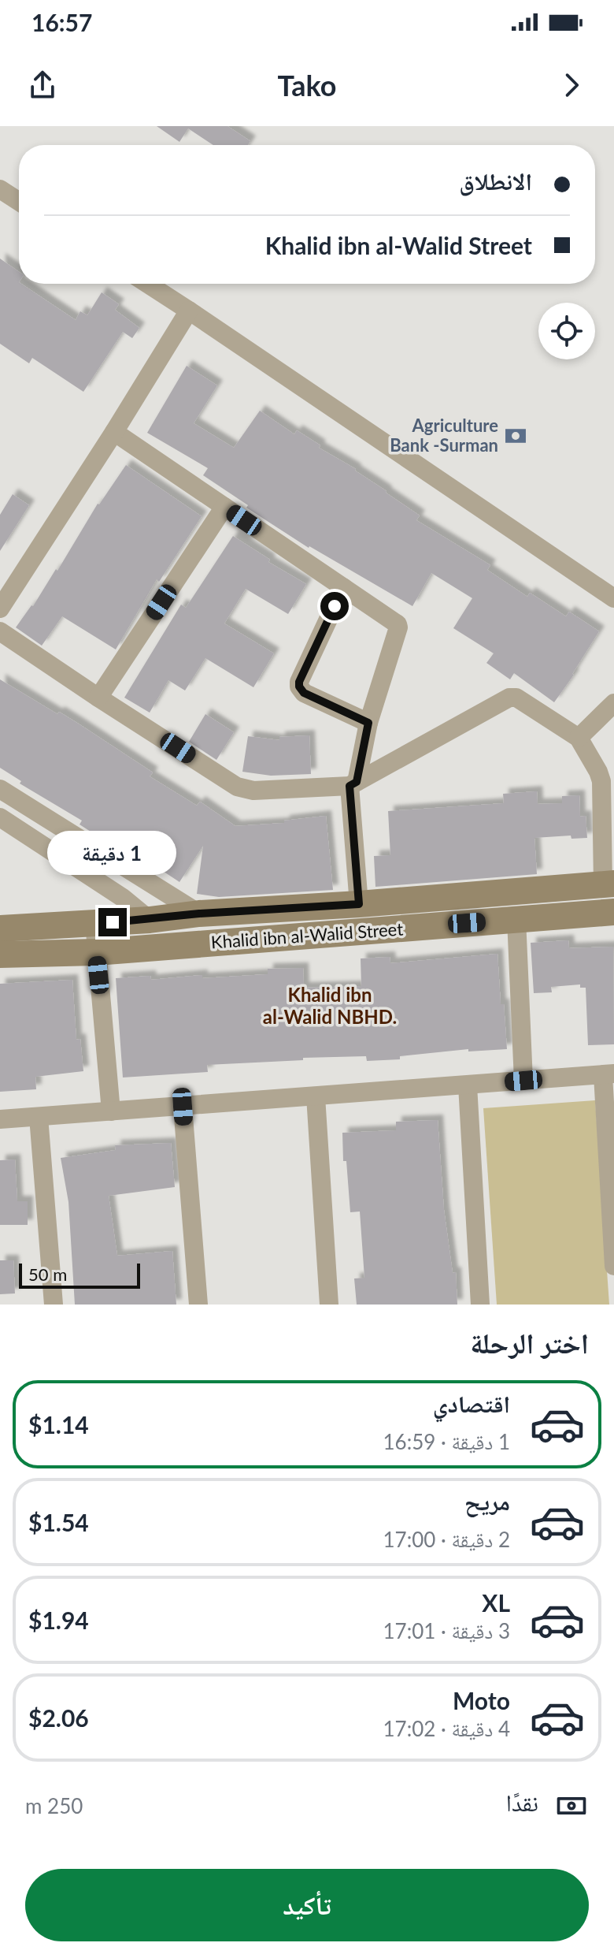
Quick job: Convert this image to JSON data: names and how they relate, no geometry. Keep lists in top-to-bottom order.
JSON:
{
  "streets": {
    "street": ["Khalid ibn al-Walid Street"]
  },
  "districts": ["Khalid ibn al-Walid NBHD."],
  "places": {
    "bank": ["Agriculture Bank -Surman"]
  },
  "scale_bar": "50 m",
  "page": {
    "status": "16:57",
    "header": "Tako",
    "banner": ["الانطلاق", "Khalid ibn al-Walid Street"],
    "bubble": "1 دقيقة",
    "scale": "50 m",
    "heading": "اختر الرحلة",
    "list": [
      {
        "name": "اقتصادي",
        "note": "1 دقيقة · 16:59",
        "value": "$1.14"
      },
      {
        "name": "مريح",
        "note": "2 دقيقة · 17:00",
        "value": "$1.54"
      },
      {
        "name": "XL",
        "note": "3 دقيقة · 17:01",
        "value": "$1.94"
      },
      {
        "name": "Moto",
        "note": "4 دقيقة · 17:02",
        "value": "$2.06"
      }
    ],
    "pay": ["نقدًا", "250 m"],
    "buttons": "تأكيد"
  }
}
